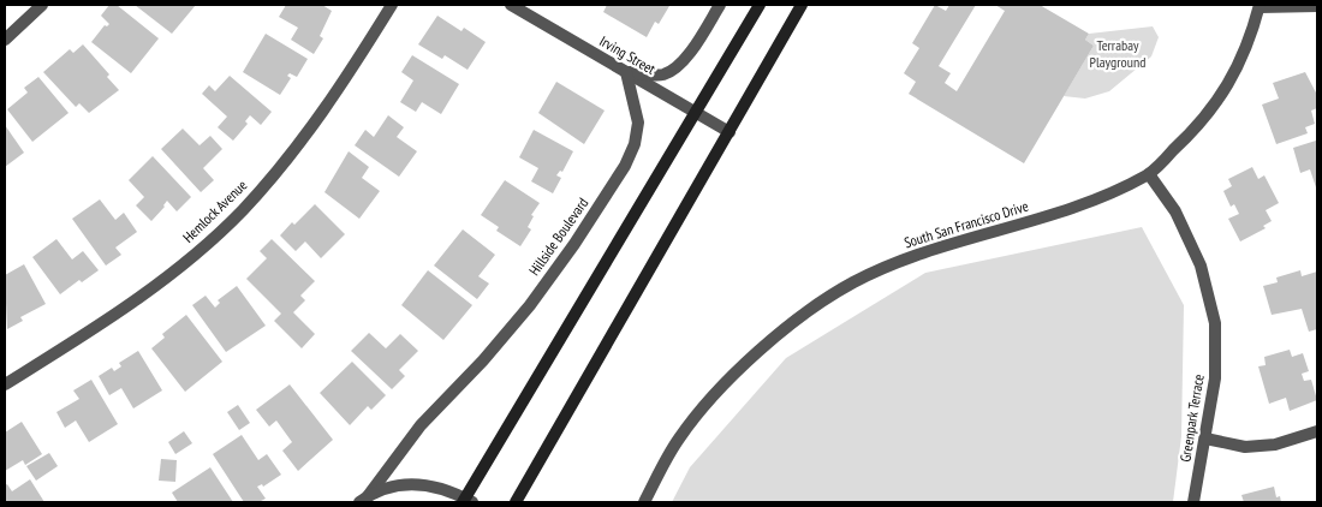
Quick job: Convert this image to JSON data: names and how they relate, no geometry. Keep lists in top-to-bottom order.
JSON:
{
  "streets": {
    "main road": ["Hillside Boulevard"],
    "street": [
      "Irving Street",
      "Hemlock Avenue",
      "South San Francisco Drive",
      "Greenpark Terrace"
    ]
  },
  "crossings": [
    ["Irving Street", "Hillside Boulevard"],
    ["South San Francisco Drive", "Greenpark Terrace"]
  ],
  "parks": ["Terrabay Playground"]
}
